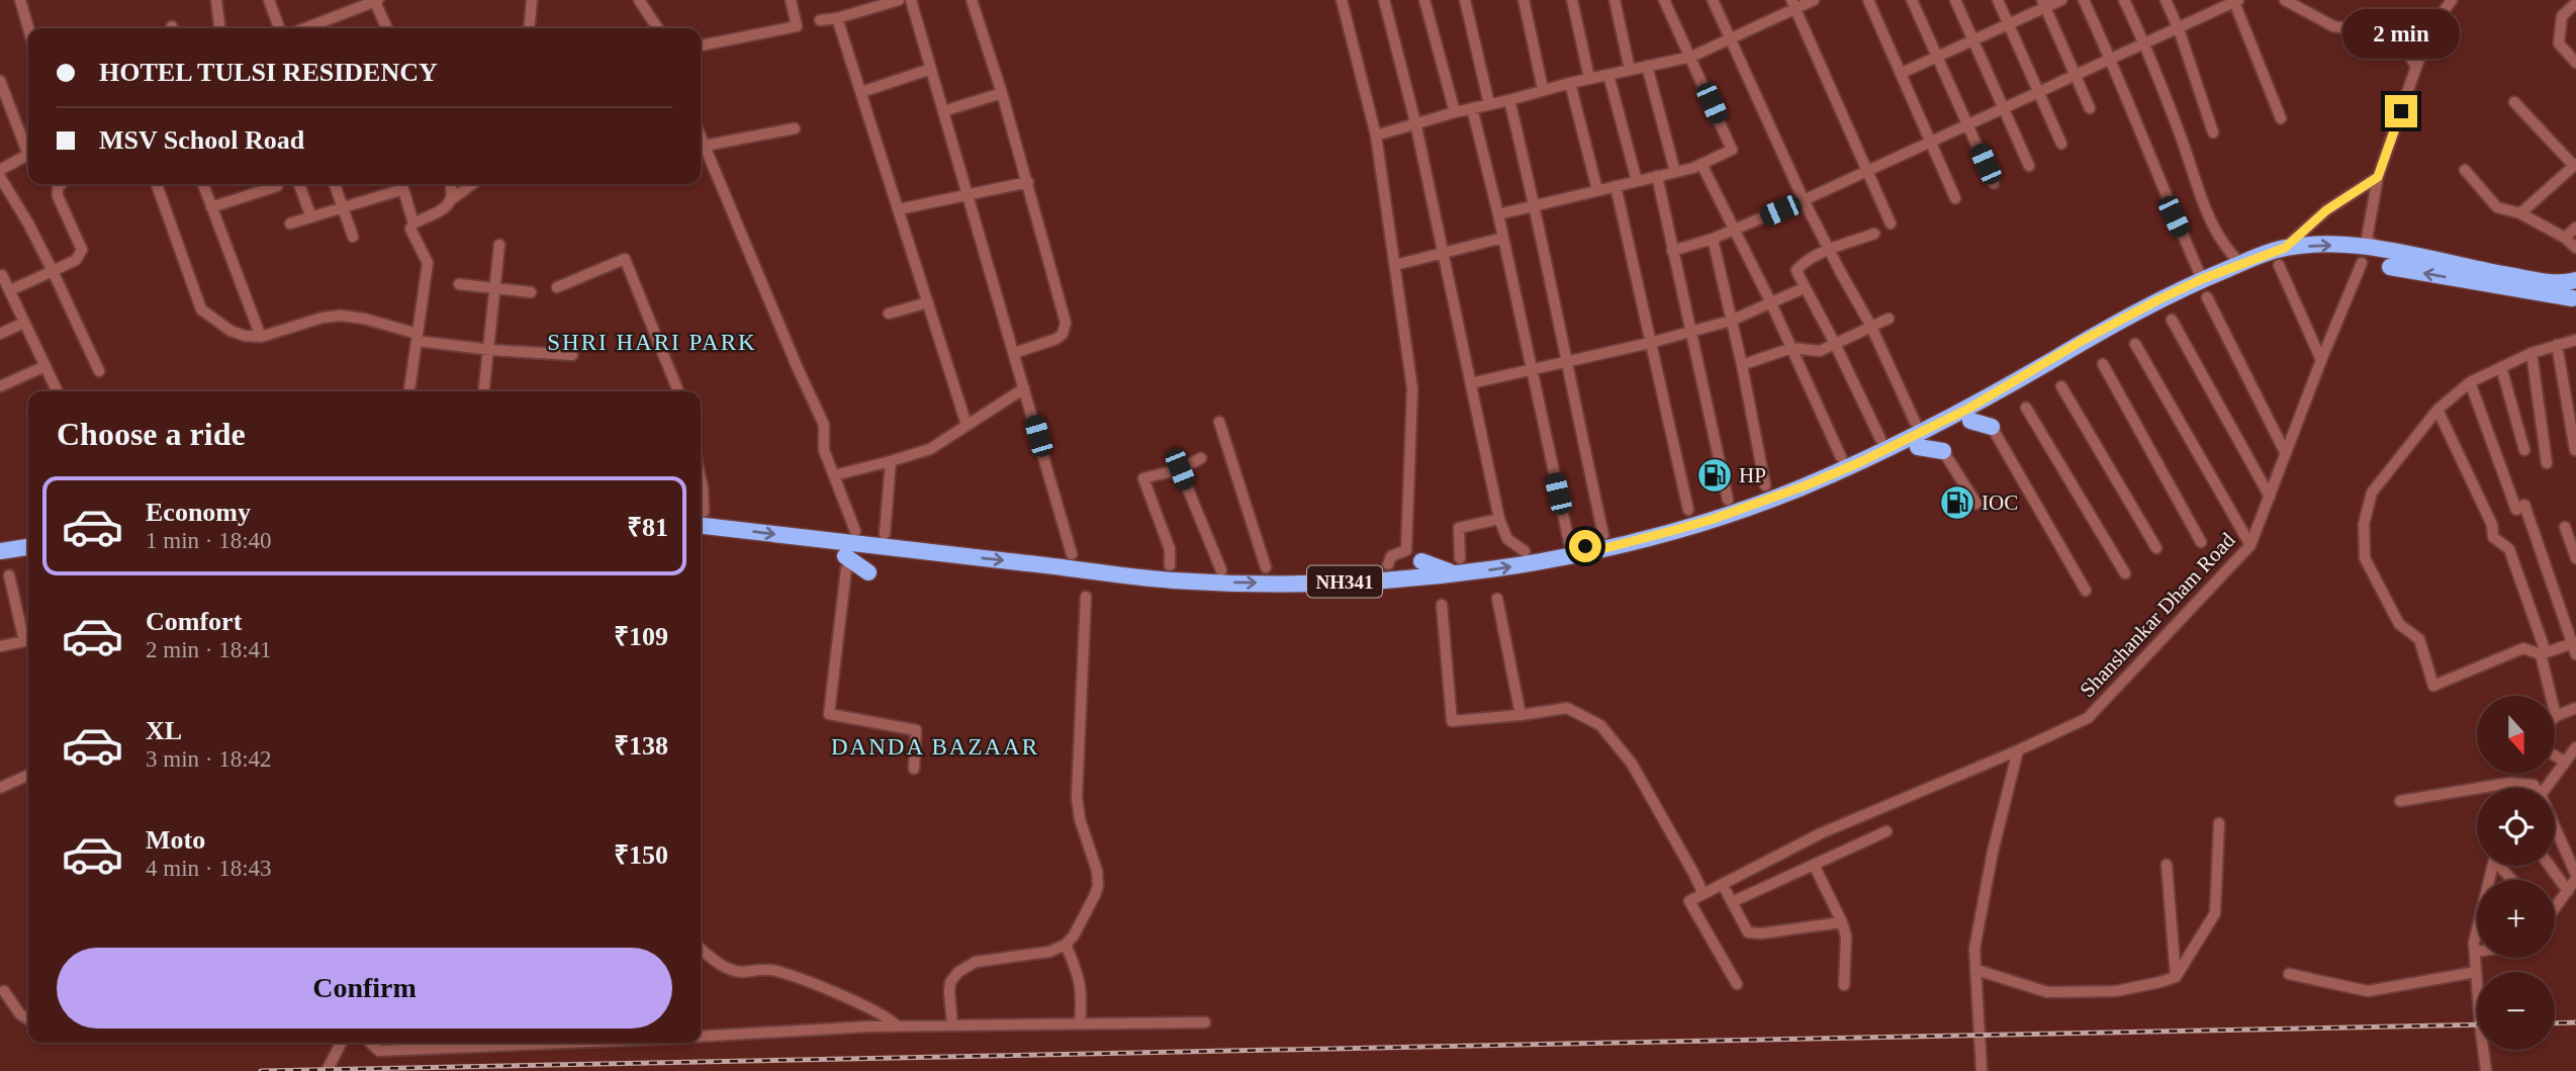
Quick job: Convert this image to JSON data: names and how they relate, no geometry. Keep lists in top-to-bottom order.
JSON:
{
  "streets": {
    "highway": ["NH341"],
    "street": ["Shanshankar Dham Road"]
  },
  "districts": ["SHRI HARI PARK", "DANDA BAZAAR"],
  "places": {
    "fuel station": ["HP", "IOC"]
  },
  "north": "bottom",
  "page": {
    "bubble": "2 min",
    "banner": ["HOTEL TULSI RESIDENCY", "MSV School Road"],
    "heading": "Choose a ride",
    "list": [
      {
        "name": "Economy",
        "note": "1 min · 18:40",
        "value": "₹81"
      },
      {
        "name": "Comfort",
        "note": "2 min · 18:41",
        "value": "₹109"
      },
      {
        "name": "XL",
        "note": "3 min · 18:42",
        "value": "₹138"
      },
      {
        "name": "Moto",
        "note": "4 min · 18:43",
        "value": "₹150"
      }
    ],
    "map_buttons": ["+", "−"],
    "buttons": "Confirm"
  }
}
